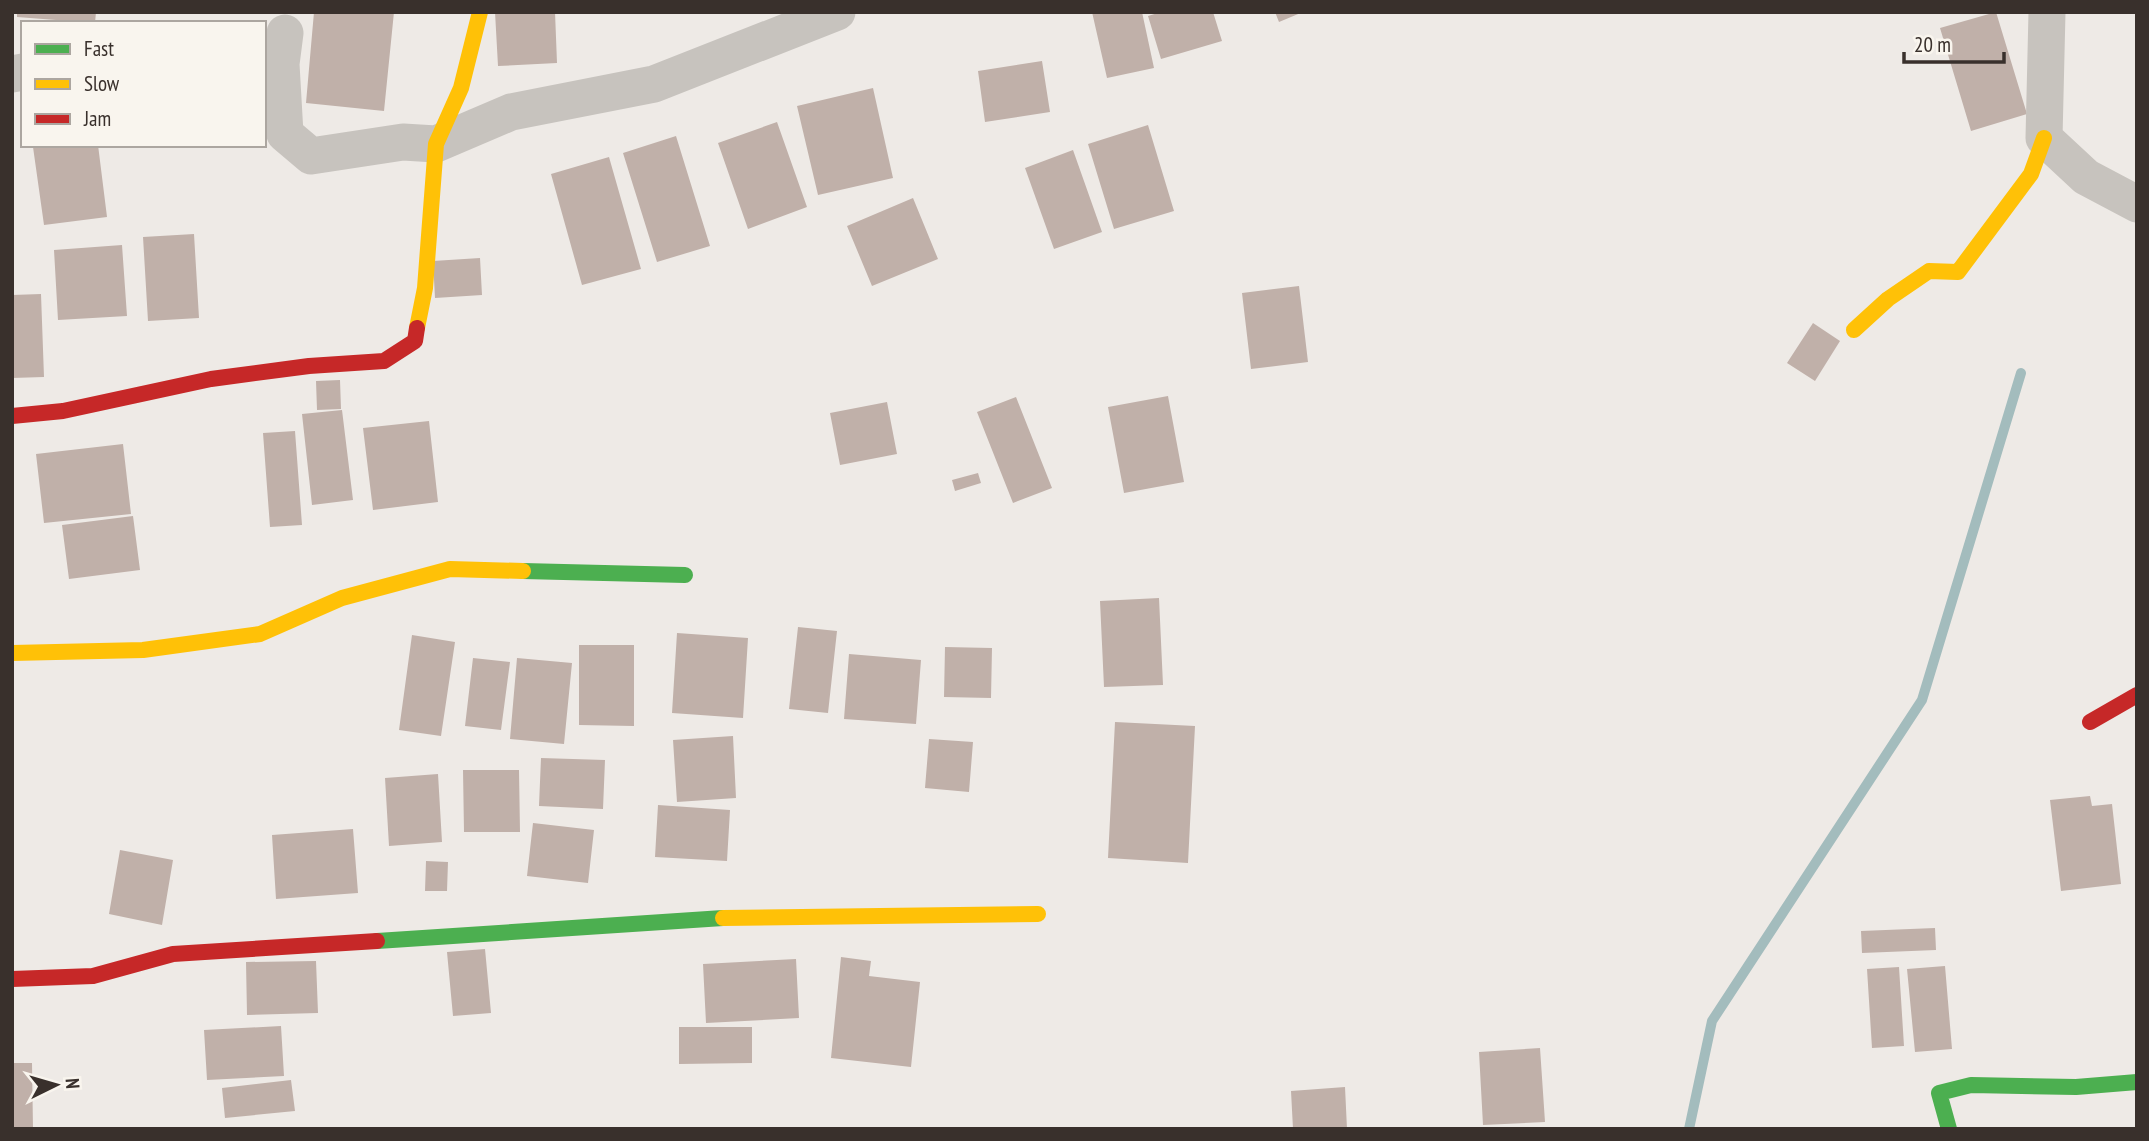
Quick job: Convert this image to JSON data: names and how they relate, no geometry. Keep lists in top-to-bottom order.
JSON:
{
  "legend": ["Fast", "Slow", "Jam"],
  "scale_bar": "20 m",
  "north": "right"
}
